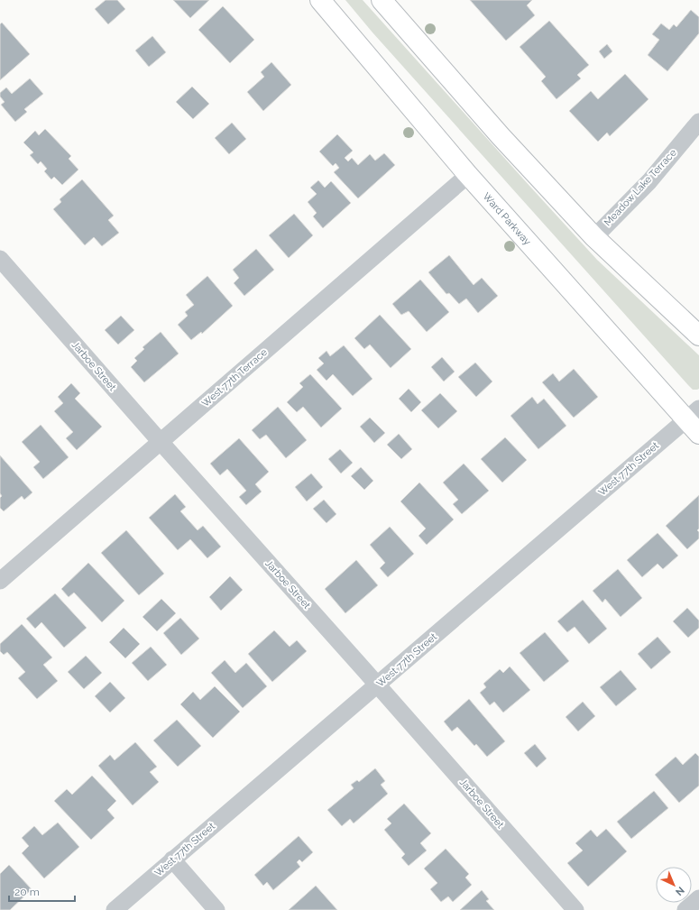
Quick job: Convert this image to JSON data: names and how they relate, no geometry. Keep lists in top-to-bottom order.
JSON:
{
  "streets": {
    "main road": ["Ward Parkway"],
    "street": [
      "Meadow Lake Terrace",
      "Jarboe Street",
      "West 77th Terrace",
      "West 77th Street"
    ]
  },
  "crossings": [
    ["Ward Parkway", "West 77th Terrace"],
    ["Ward Parkway", "West 77th Street"],
    ["Jarboe Street", "West 77th Terrace"],
    ["Jarboe Street", "West 77th Street"]
  ],
  "scale_bar": "20 m",
  "north": "bottom right"
}
